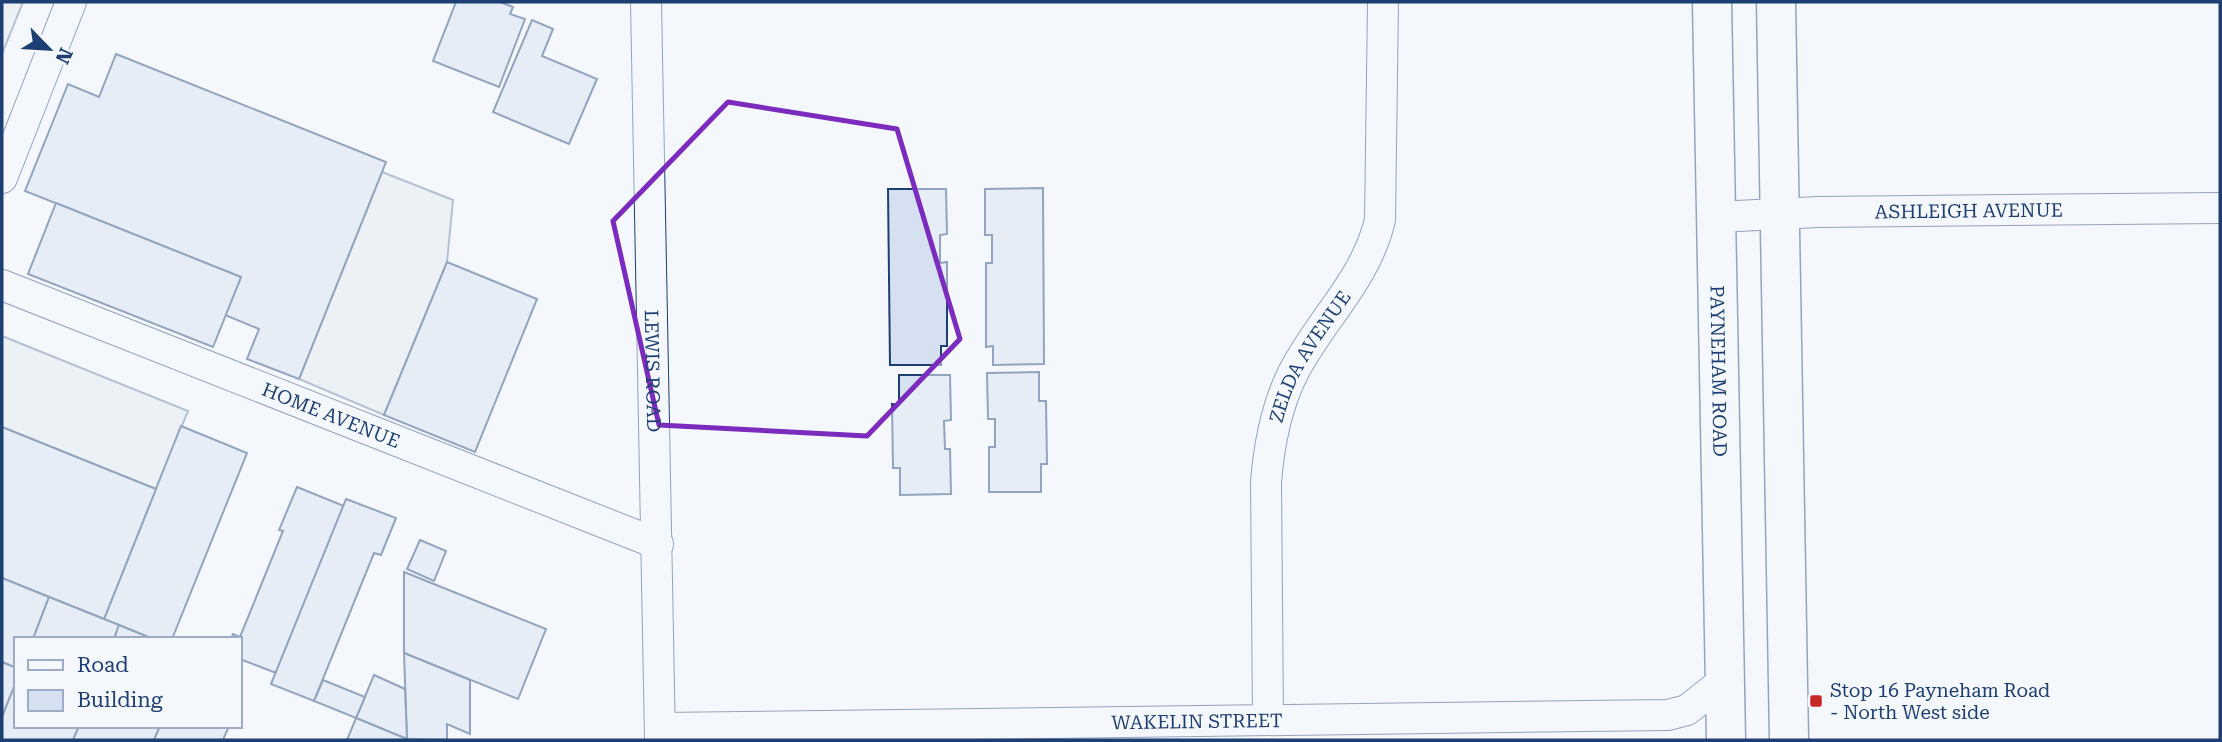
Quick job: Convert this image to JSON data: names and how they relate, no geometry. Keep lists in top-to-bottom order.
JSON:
{
  "streets": {
    "main road": ["PAYNEHAM ROAD"],
    "street": [
      "ASHLEIGH AVENUE",
      "ZELDA AVENUE",
      "LEWIS ROAD",
      "HOME AVENUE",
      "WAKELIN STREET"
    ]
  },
  "crossings": [
    ["ASHLEIGH AVENUE", "PAYNEHAM ROAD"],
    ["ZELDA AVENUE", "WAKELIN STREET"],
    ["LEWIS ROAD", "HOME AVENUE"],
    ["LEWIS ROAD", "WAKELIN STREET"],
    ["PAYNEHAM ROAD", "WAKELIN STREET"]
  ],
  "places": {
    "transit": ["Stop 16 Payneham Road - North West side"]
  },
  "legend": ["Road", "Building"],
  "north": "bottom right"
}
